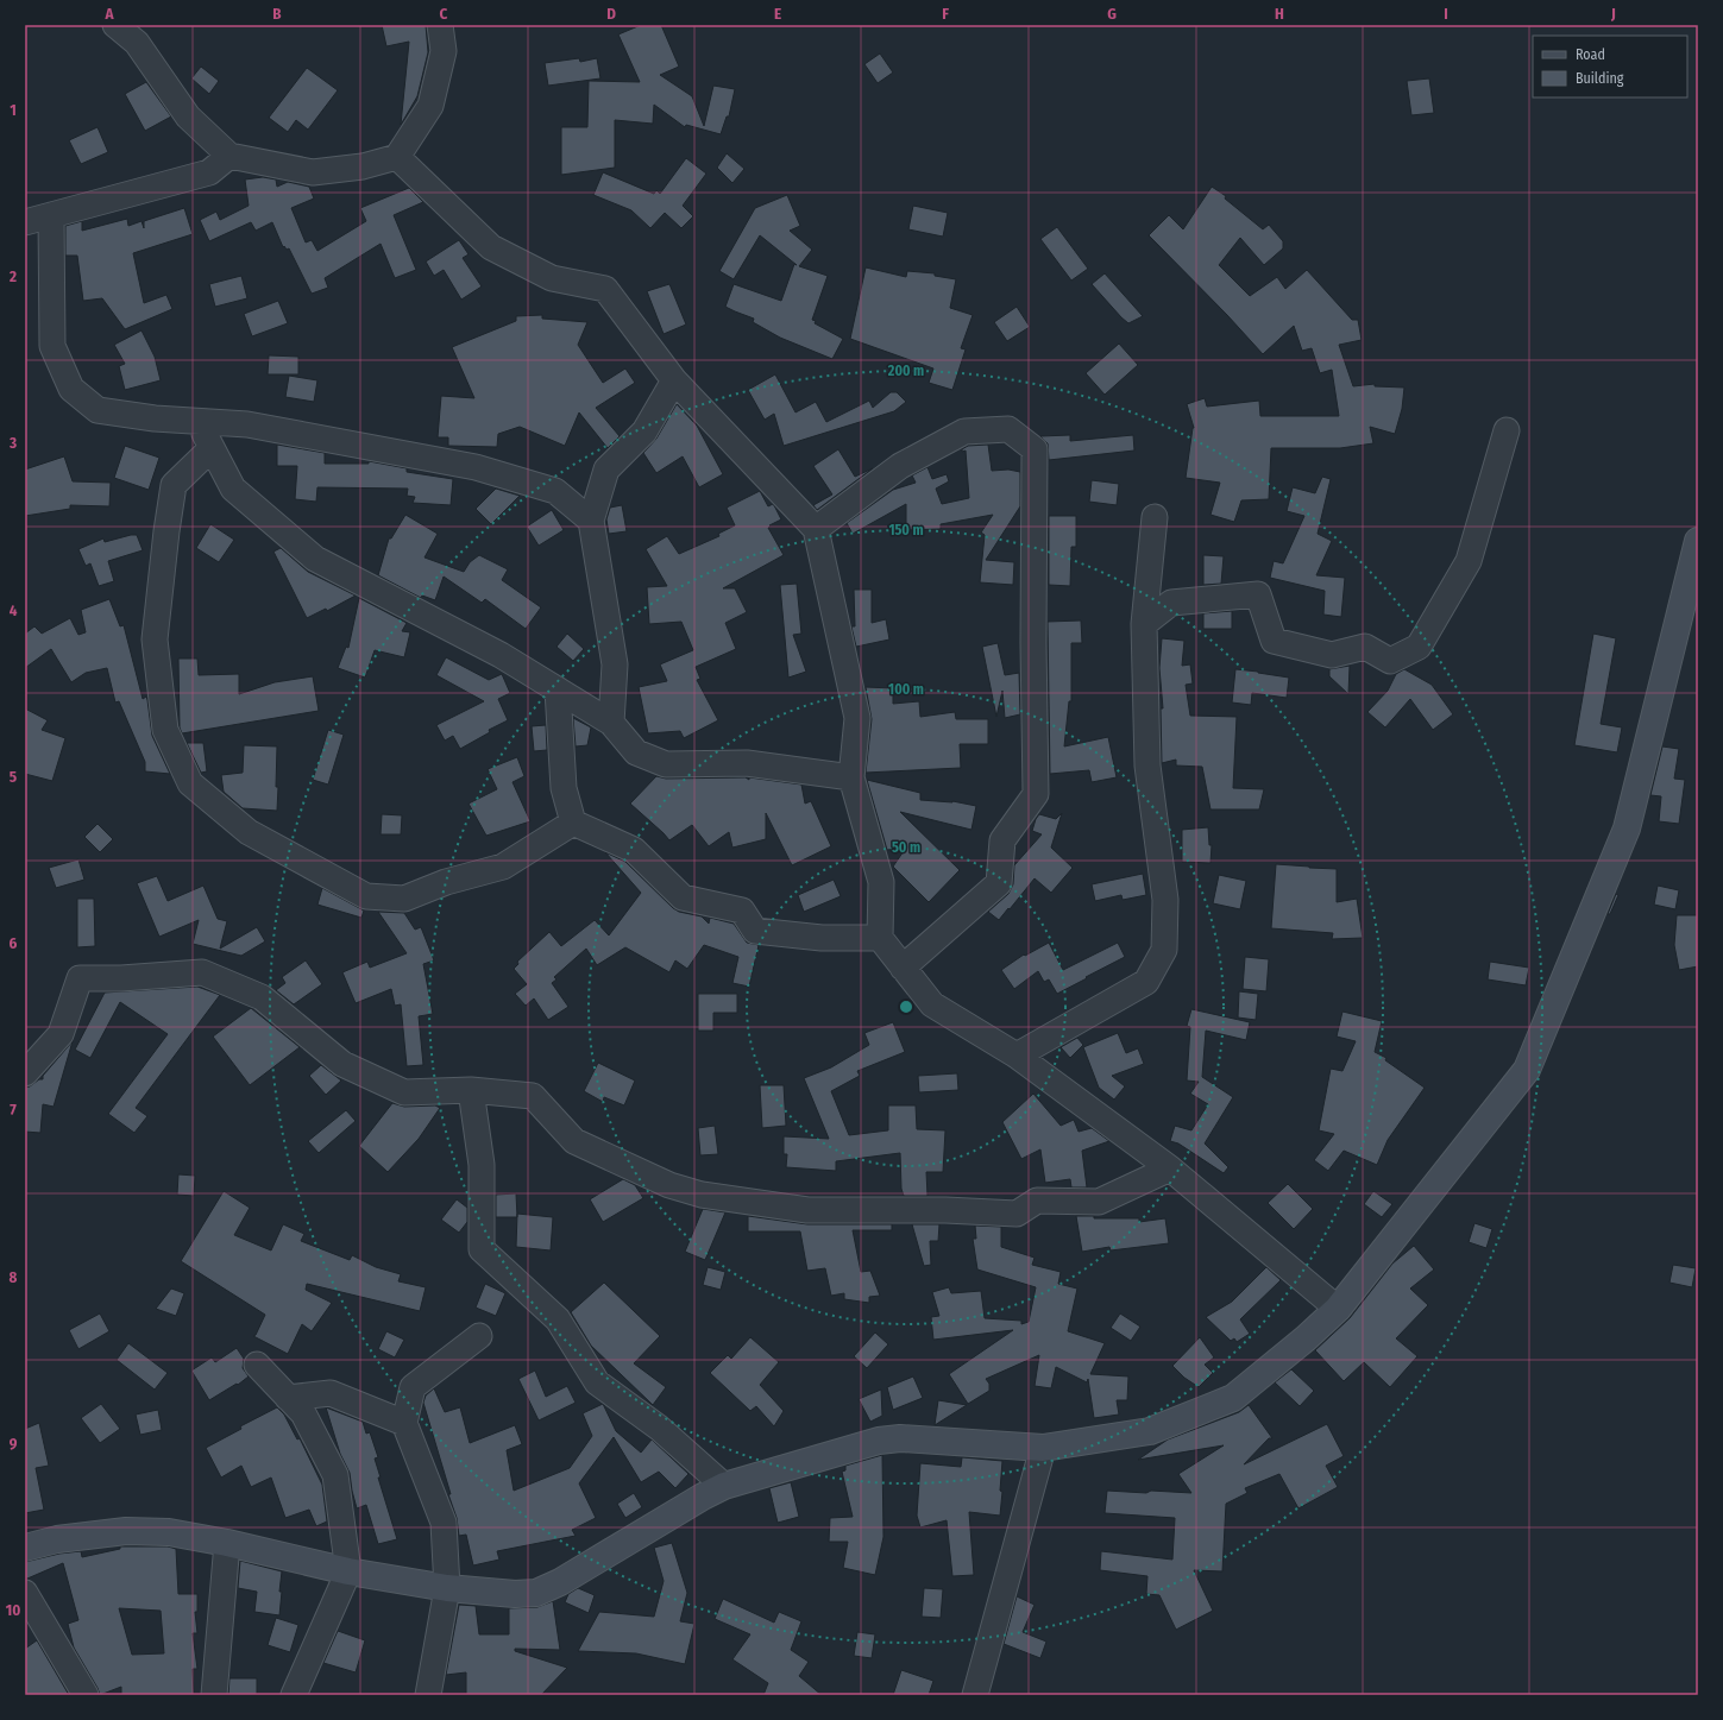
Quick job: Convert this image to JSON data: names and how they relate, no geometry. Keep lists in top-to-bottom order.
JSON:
{
  "legend": ["Road", "Building"],
  "grid": {
    "columns": [
      "A",
      "B",
      "C",
      "D",
      "E",
      "F",
      "G",
      "H",
      "I",
      "J"
    ],
    "rows": [
      "1",
      "2",
      "3",
      "4",
      "5",
      "6",
      "7",
      "8",
      "9",
      "10"
    ]
  },
  "rings": [
    "200 m",
    "150 m",
    "100 m",
    "50 m"
  ]
}
